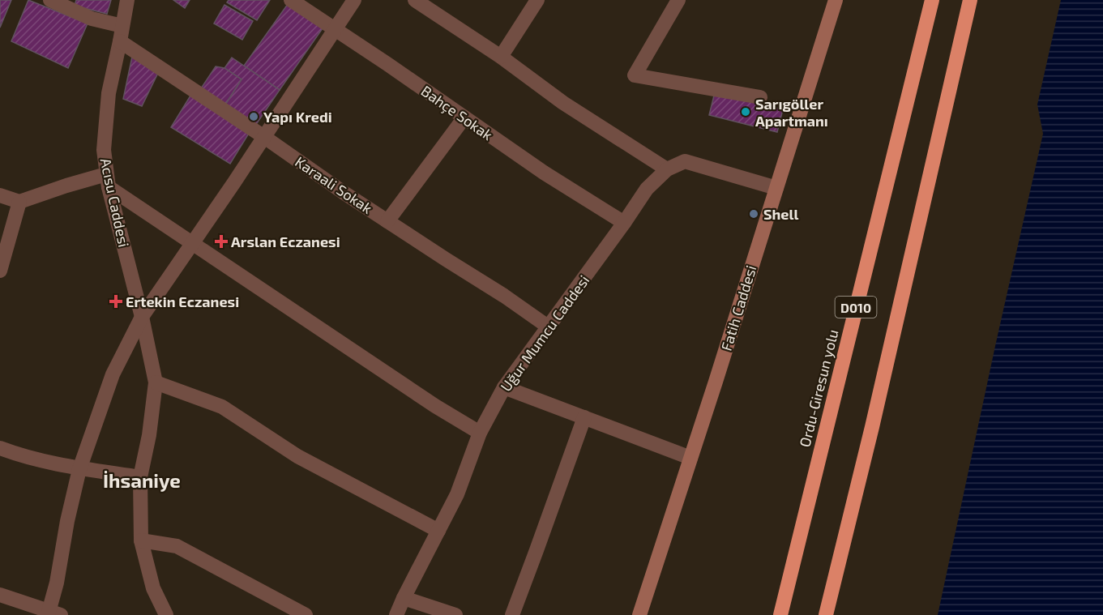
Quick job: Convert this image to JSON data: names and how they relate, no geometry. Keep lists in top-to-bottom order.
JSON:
{
  "streets": {
    "highway": ["D010", "Ordu-Giresun yolu"],
    "main road": ["Fatih Caddesi"],
    "street": [
      "Bahçe Sokak",
      "Karaali Sokak",
      "Acısu Caddesi",
      "Uğur Mumcu Caddesi"
    ]
  },
  "crossings": [
    ["Bahçe Sokak", "Uğur Mumcu Caddesi"],
    ["Karaali Sokak", "Acısu Caddesi"],
    ["Karaali Sokak", "Uğur Mumcu Caddesi"],
    ["Fatih Caddesi", "Uğur Mumcu Caddesi"]
  ],
  "districts": ["İhsaniye"],
  "places": {
    "other": ["Sarıgöller Apartmanı", "Yapı Kredi", "Shell"],
    "health": ["Arslan Eczanesi", "Ertekin Eczanesi"]
  }
}
